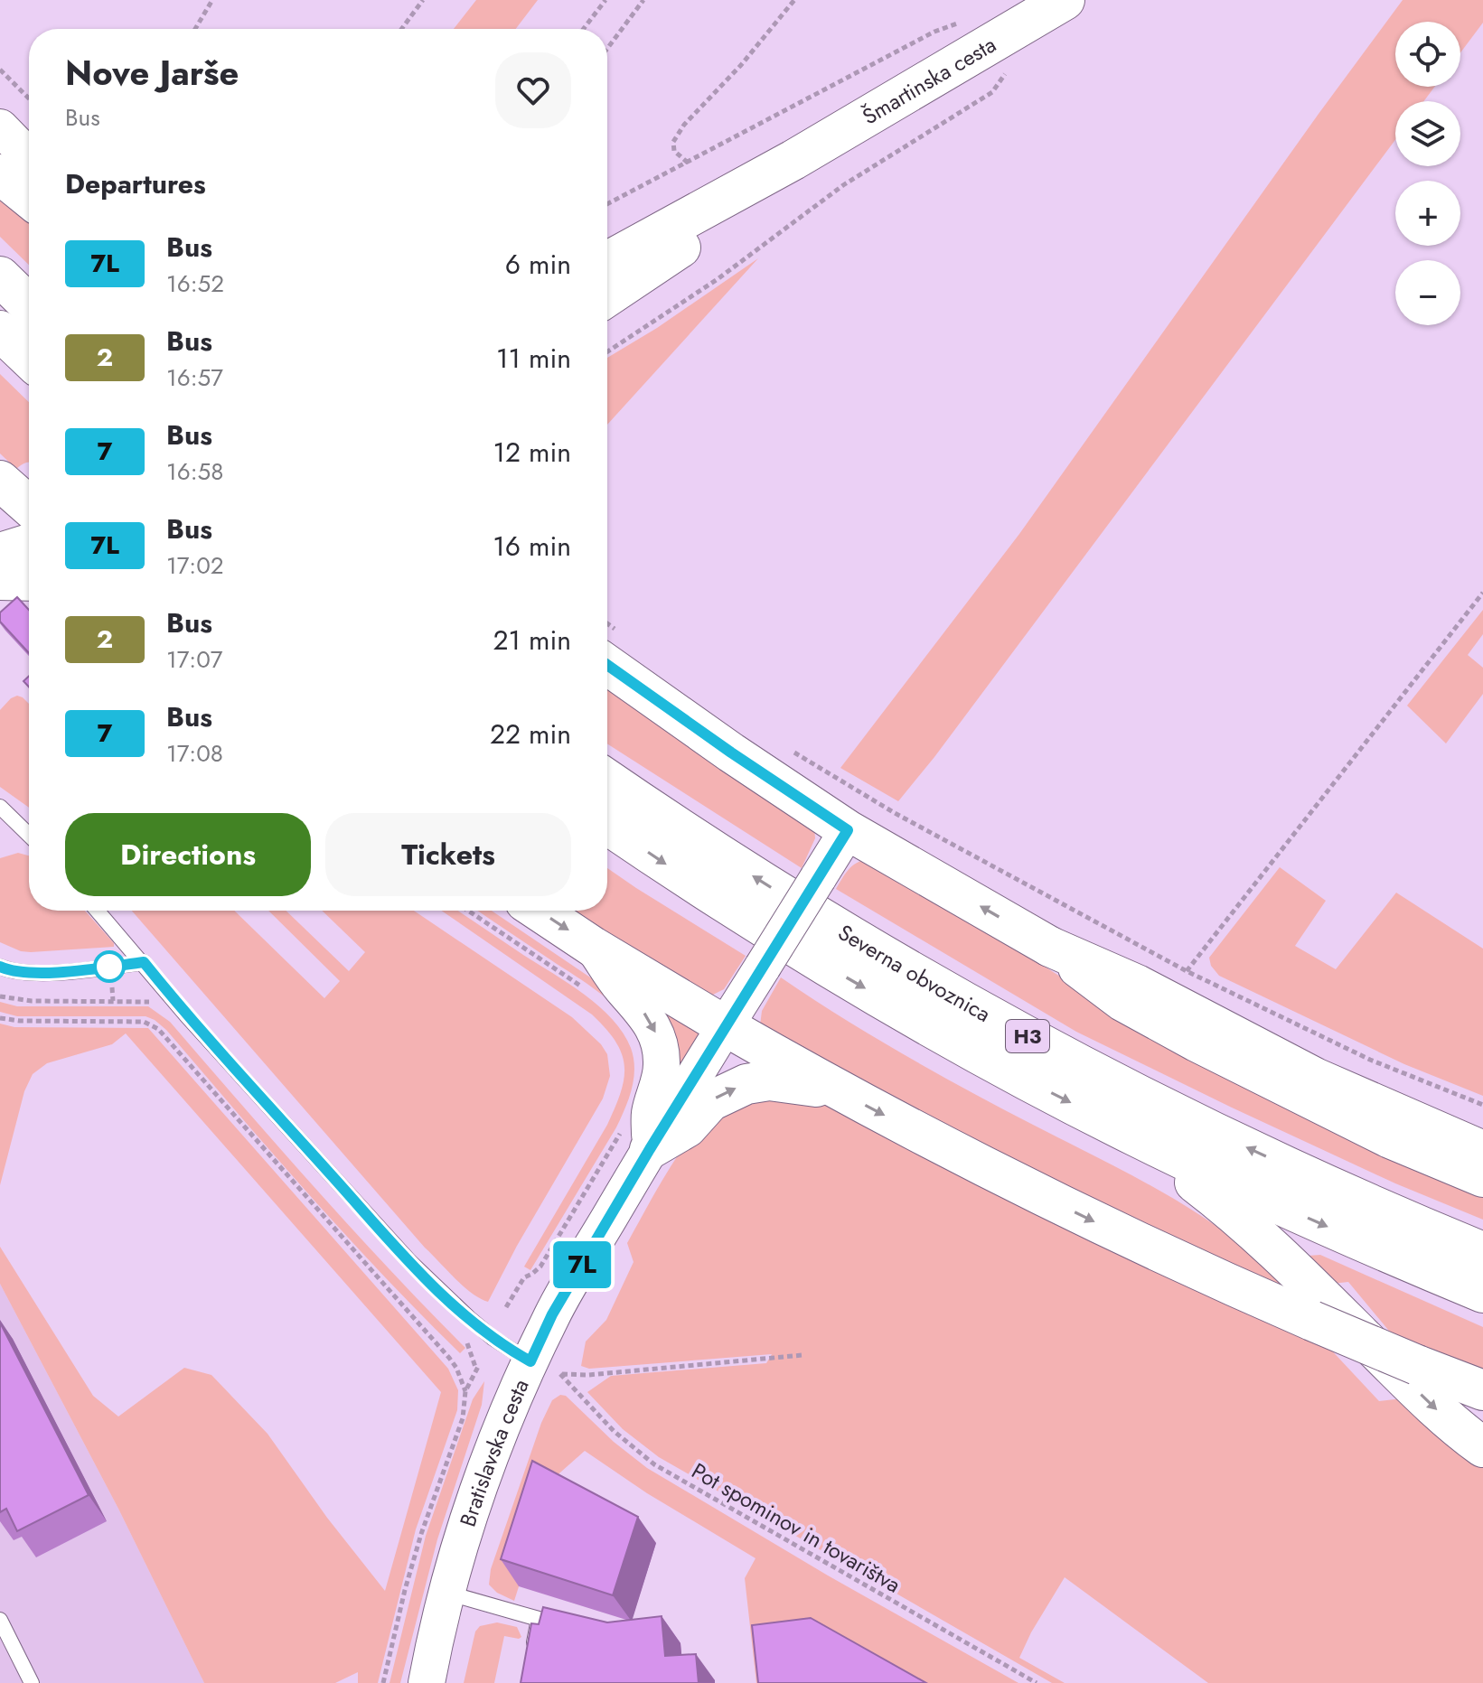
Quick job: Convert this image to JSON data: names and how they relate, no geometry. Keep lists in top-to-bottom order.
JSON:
{
  "streets": {
    "main road": ["Šmartinska cesta", "Severna obvoznica", "H3"],
    "street": ["Bratislavska cesta"],
    "path": ["Pot spominov in tovarištva"]
  },
  "crossings": [
    ["Bratislavska cesta", "Pot spominov in tovarištva"]
  ],
  "lines": ["bus line 7L"],
  "page": {
    "on_map": "7L",
    "map_buttons": ["+", "−"],
    "heading": [
      ["Nove Jarše", "Bus"],
      "Departures"
    ],
    "list": [
      {
        "mark": "7L",
        "name": "Bus",
        "note": "16:52",
        "value": "6 min"
      },
      {
        "mark": "2",
        "name": "Bus",
        "note": "16:57",
        "value": "11 min"
      },
      {
        "mark": "7",
        "name": "Bus",
        "note": "16:58",
        "value": "12 min"
      },
      {
        "mark": "7L",
        "name": "Bus",
        "note": "17:02",
        "value": "16 min"
      },
      {
        "mark": "2",
        "name": "Bus",
        "note": "17:07",
        "value": "21 min"
      },
      {
        "mark": "7",
        "name": "Bus",
        "note": "17:08",
        "value": "22 min"
      }
    ],
    "buttons": ["Directions", "Tickets"]
  }
}
